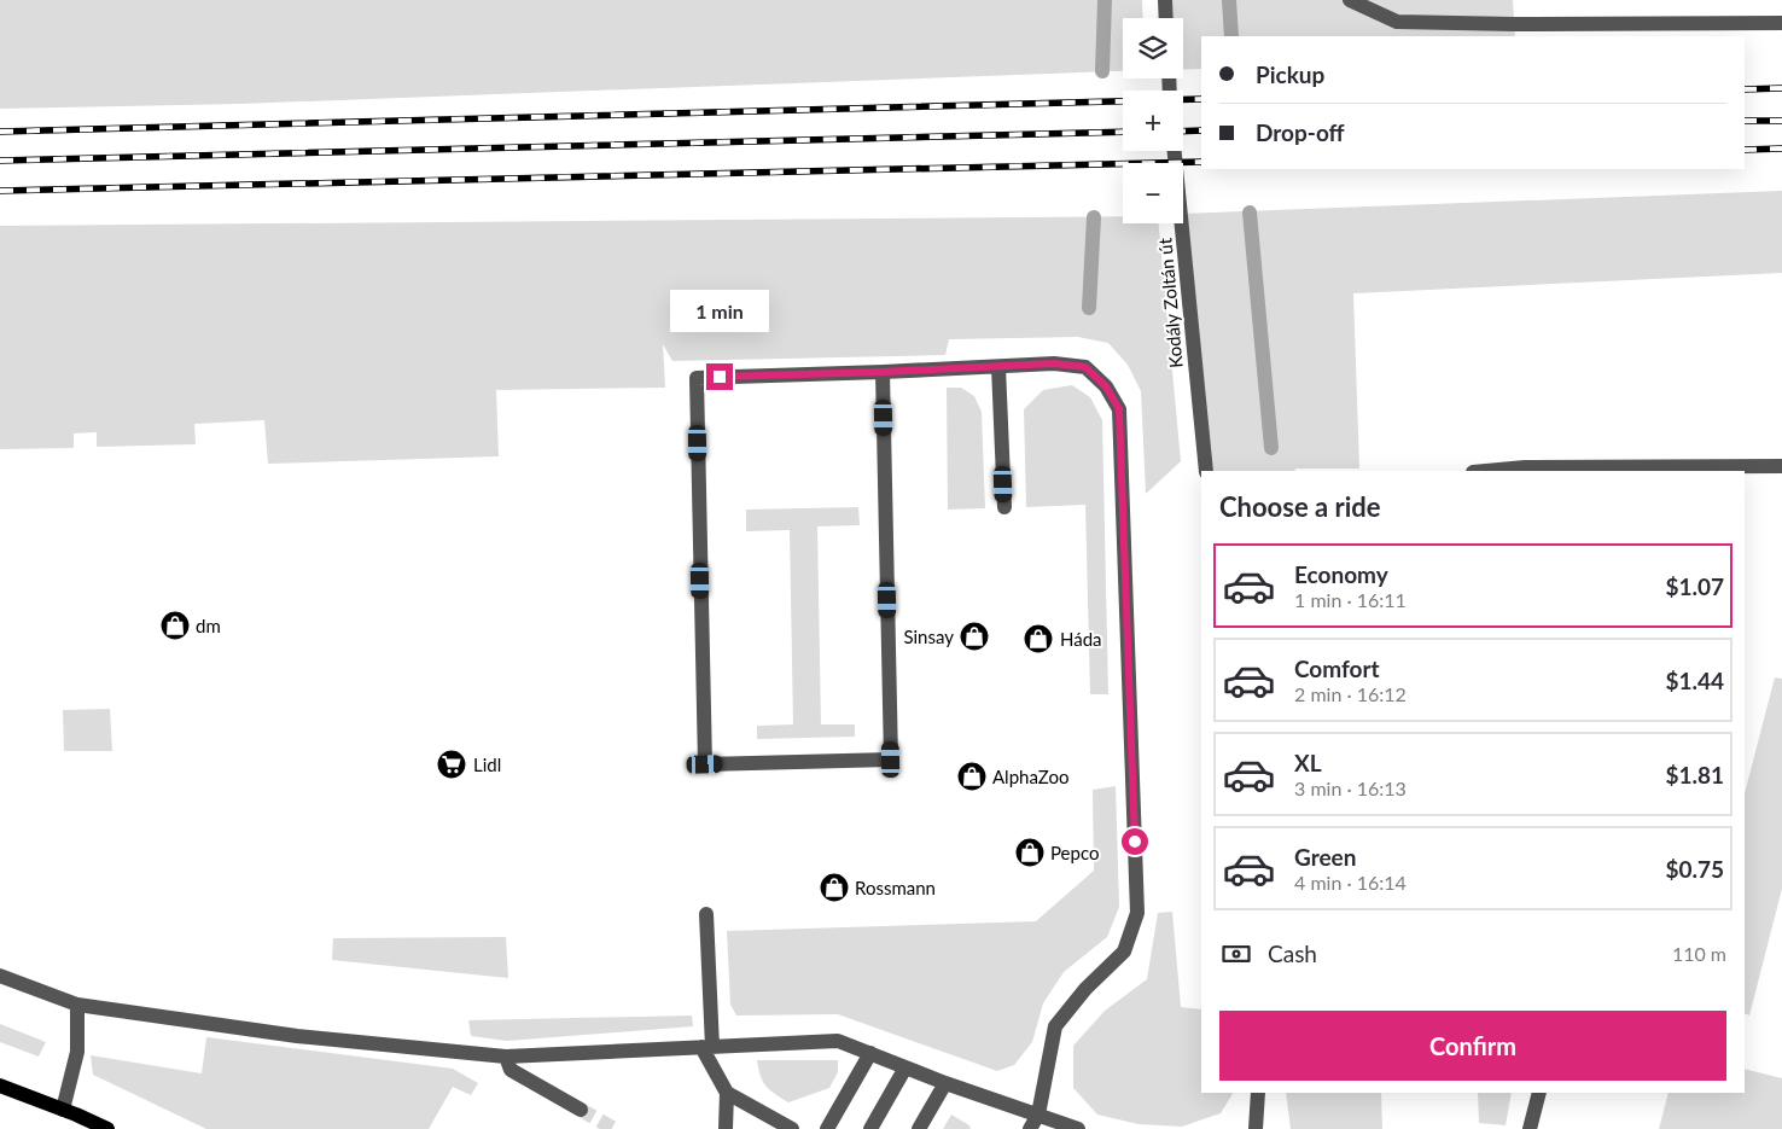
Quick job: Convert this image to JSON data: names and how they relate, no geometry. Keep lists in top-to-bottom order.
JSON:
{
  "streets": {
    "street": ["Kodály Zoltán út"]
  },
  "places": {
    "shop": [
      "dm",
      "Sinsay",
      "Háda",
      "AlphaZoo",
      "Pepco",
      "Rossmann"
    ],
    "supermarket": ["Lidl"]
  },
  "page": {
    "map_buttons": ["+", "−"],
    "banner": ["Pickup", "Drop-off"],
    "bubble": "1 min",
    "heading": "Choose a ride",
    "list": [
      {
        "name": "Economy",
        "note": "1 min · 16:11",
        "value": "$1.07"
      },
      {
        "name": "Comfort",
        "note": "2 min · 16:12",
        "value": "$1.44"
      },
      {
        "name": "XL",
        "note": "3 min · 16:13",
        "value": "$1.81"
      },
      {
        "name": "Green",
        "note": "4 min · 16:14",
        "value": "$0.75"
      }
    ],
    "pay": ["Cash", "110 m"],
    "buttons": "Confirm"
  }
}
